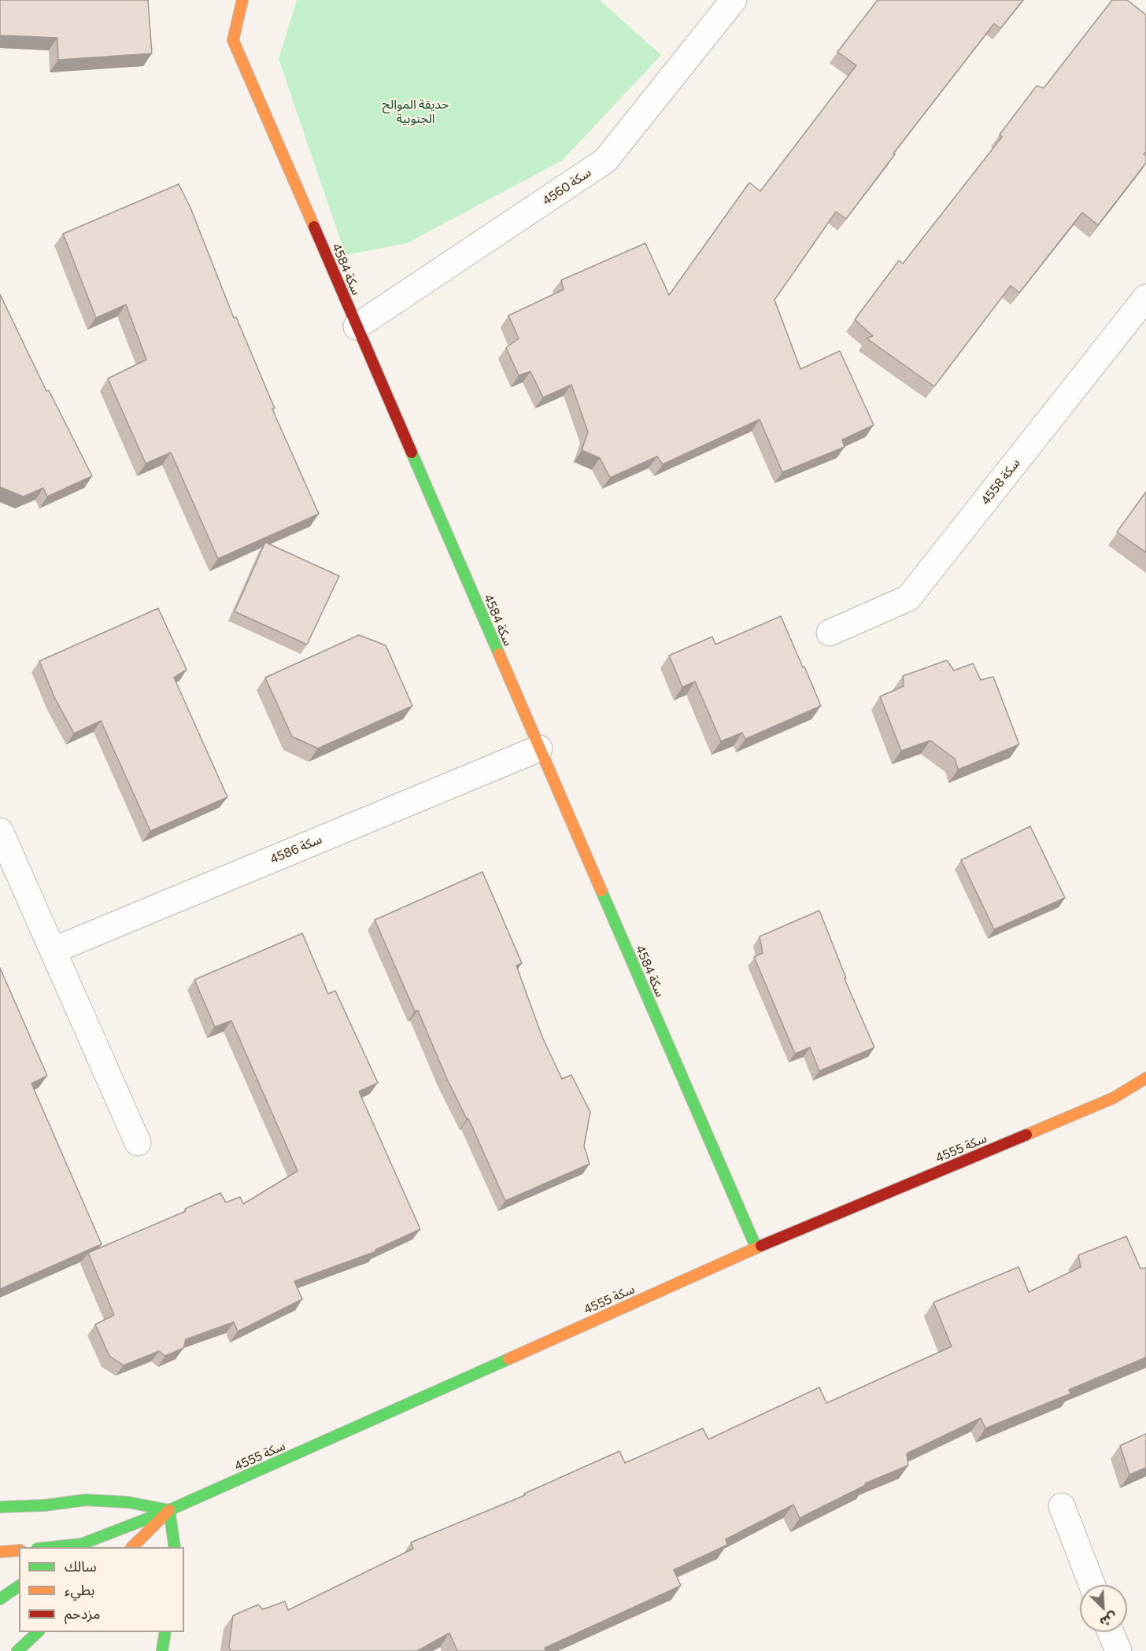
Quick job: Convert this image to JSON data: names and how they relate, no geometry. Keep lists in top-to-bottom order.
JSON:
{
  "streets": {
    "street": [
      "سكة 4560",
      "سكة 4584",
      "سكة 4558",
      "سكة 4586",
      "سكة 4555"
    ]
  },
  "crossings": [
    ["سكة 4560", "سكة 4584"],
    ["سكة 4584", "سكة 4586"],
    ["سكة 4584", "سكة 4555"]
  ],
  "parks": ["حديقة الموالح الجنوبية"],
  "legend": ["سالك", "بطيء", "مزدحم"],
  "north": "bottom right"
}
